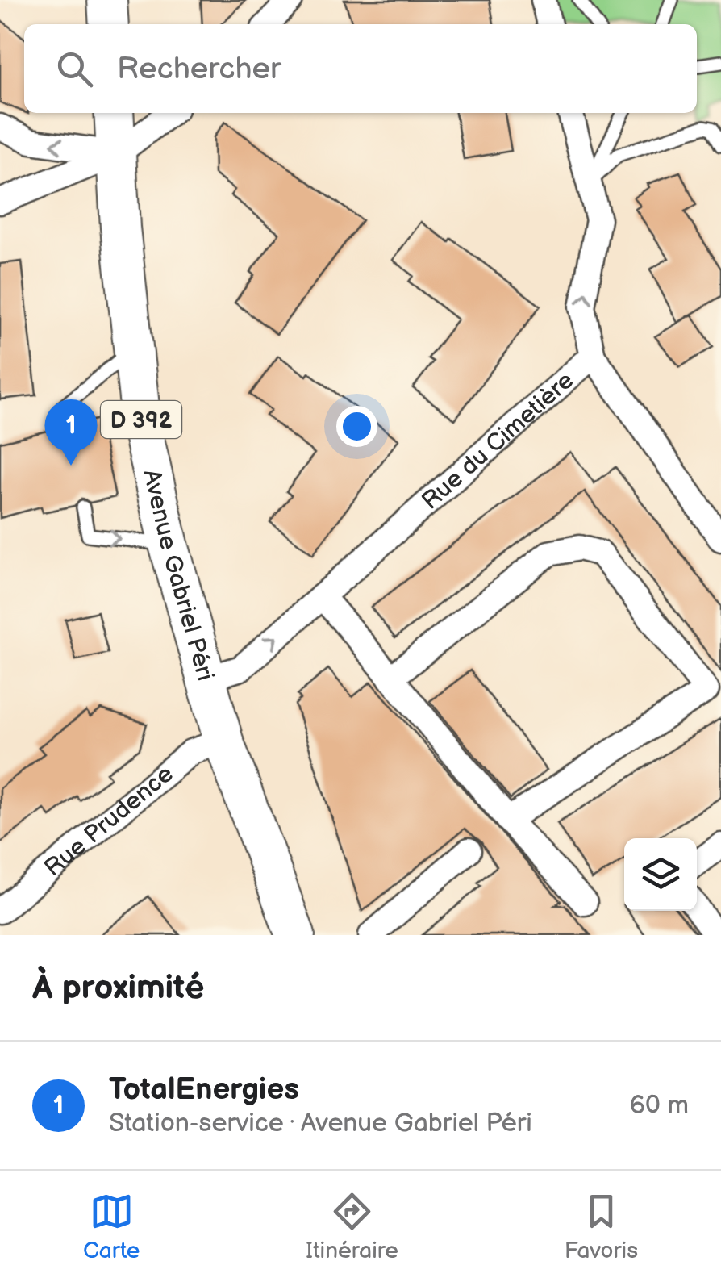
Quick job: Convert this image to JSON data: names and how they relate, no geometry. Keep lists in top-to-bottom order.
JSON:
{
  "streets": {
    "main road": ["D 392", "Avenue Gabriel Péri"],
    "street": ["Rue du Cimetière", "Rue Prudence"]
  },
  "crossings": [
    ["D 392", "Avenue Gabriel Péri"],
    ["Rue du Cimetière", "Avenue Gabriel Péri"],
    ["Avenue Gabriel Péri", "Rue Prudence"]
  ],
  "one_way": ["Rue du Cimetière"],
  "page": {
    "search": "Rechercher",
    "pins": "1",
    "heading": "À proximité",
    "list": [
      {
        "mark": "1",
        "name": "TotalEnergies",
        "note": "Station-service · Avenue Gabriel Péri",
        "value": "60 m"
      }
    ],
    "nav": ["Carte", "Itinéraire", "Favoris"]
  }
}
